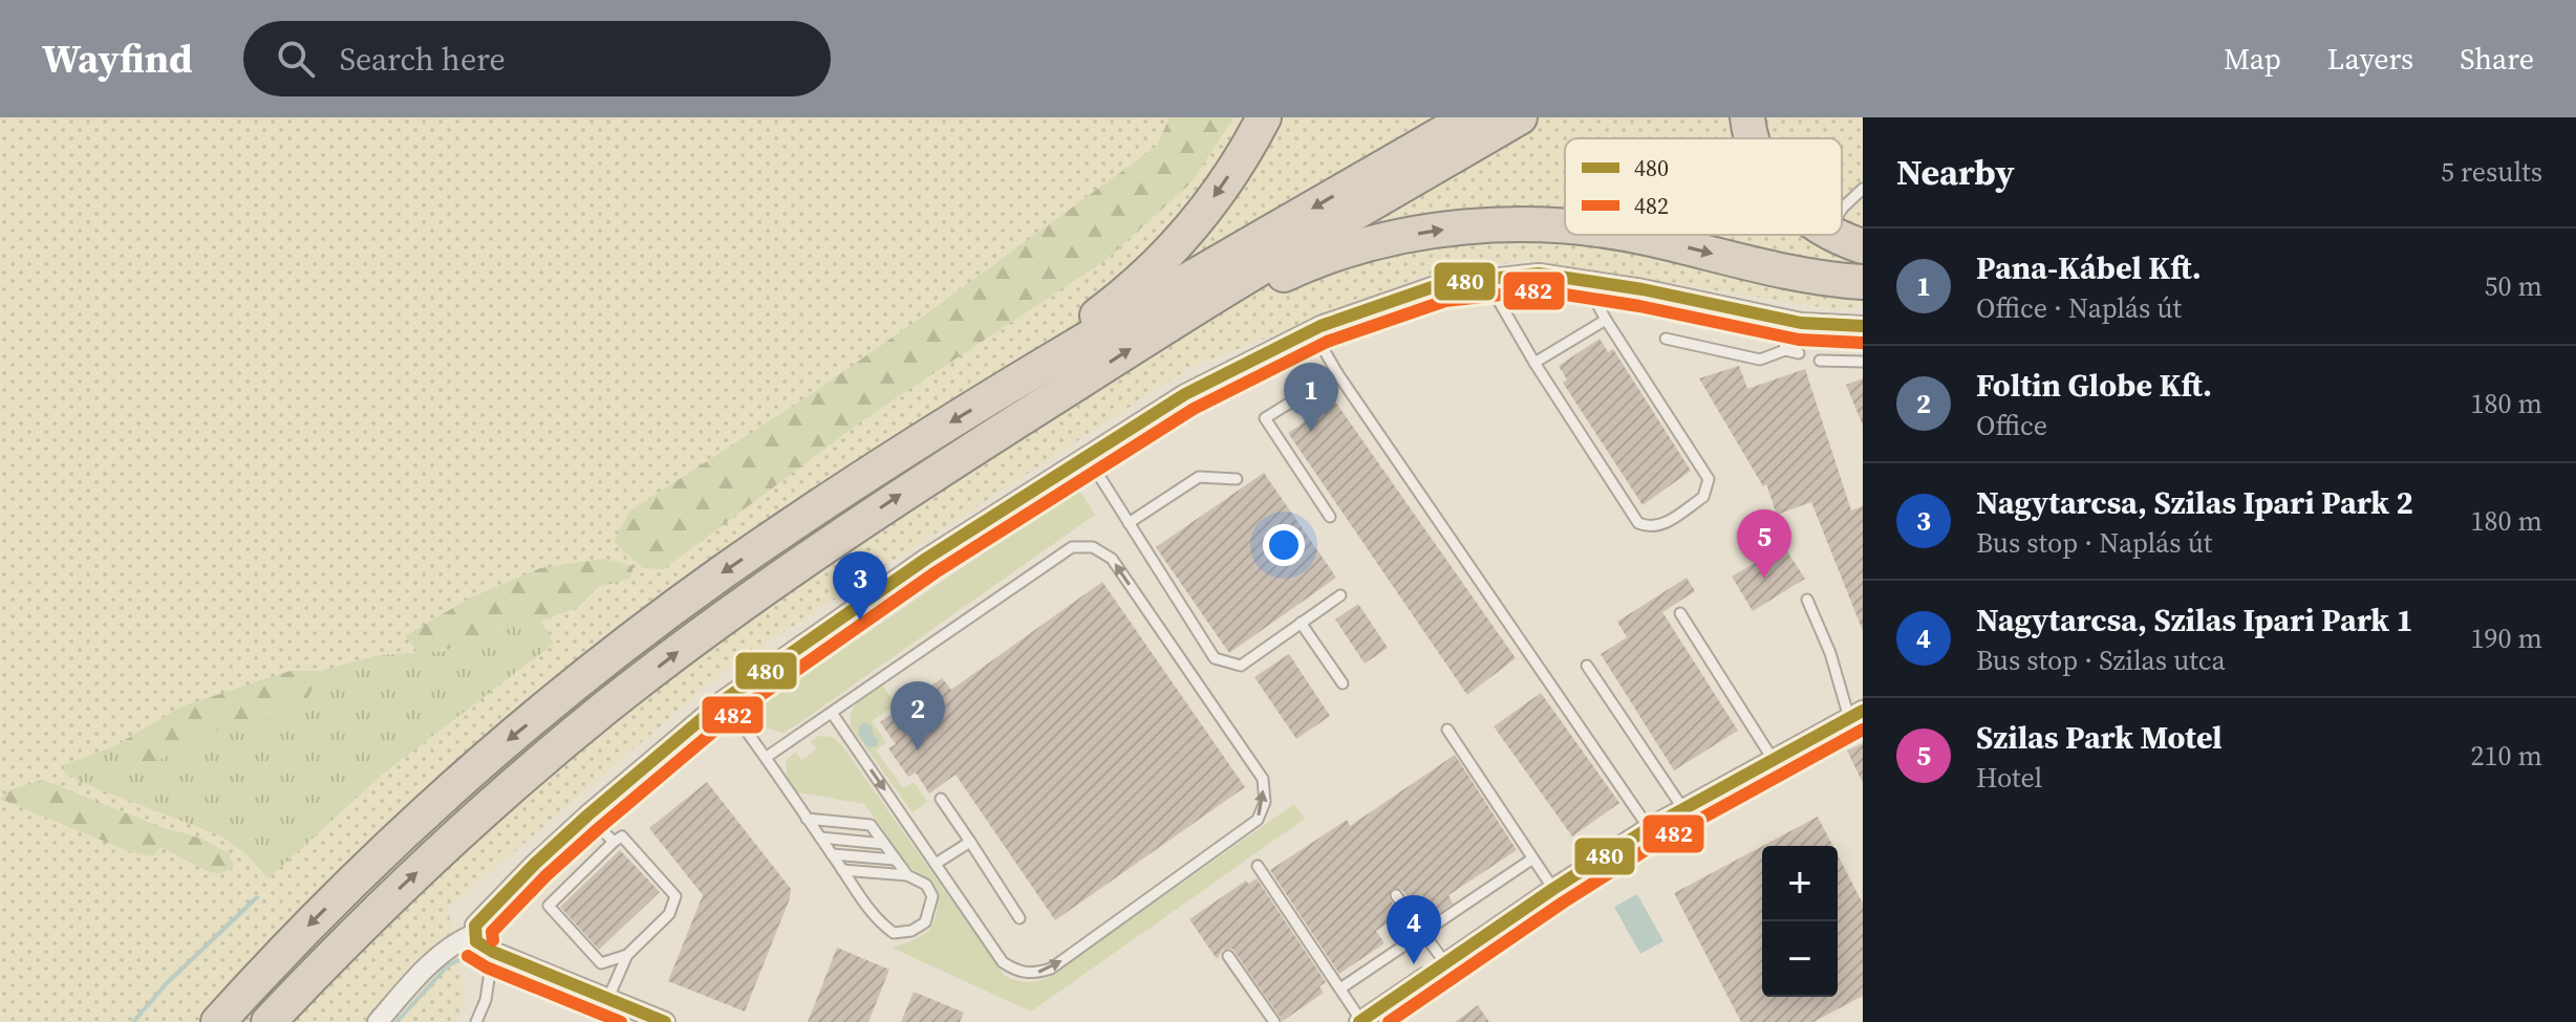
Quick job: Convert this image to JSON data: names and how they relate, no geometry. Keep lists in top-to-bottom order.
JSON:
{
  "lines": ["transit line 480", "transit line 482"],
  "legend": ["480", "482"],
  "page": {
    "header": "Wayfind",
    "search": "Search here",
    "nav": ["Map", "Layers", "Share"],
    "heading": ["Nearby", "5 results"],
    "list": [
      {
        "mark": "1",
        "name": "Pana-Kábel Kft.",
        "note": "Office · Naplás út",
        "value": "50 m"
      },
      {
        "mark": "2",
        "name": "Foltin Globe Kft.",
        "note": "Office",
        "value": "180 m"
      },
      {
        "mark": "3",
        "name": "Nagytarcsa, Szilas Ipari Park 2",
        "note": "Bus stop · Naplás út",
        "value": "180 m"
      },
      {
        "mark": "4",
        "name": "Nagytarcsa, Szilas Ipari Park 1",
        "note": "Bus stop · Szilas utca",
        "value": "190 m"
      },
      {
        "mark": "5",
        "name": "Szilas Park Motel",
        "note": "Hotel",
        "value": "210 m"
      }
    ],
    "pins": [
      "1",
      "5",
      "3",
      "2",
      "4"
    ],
    "map_buttons": ["+", "−"]
  }
}
